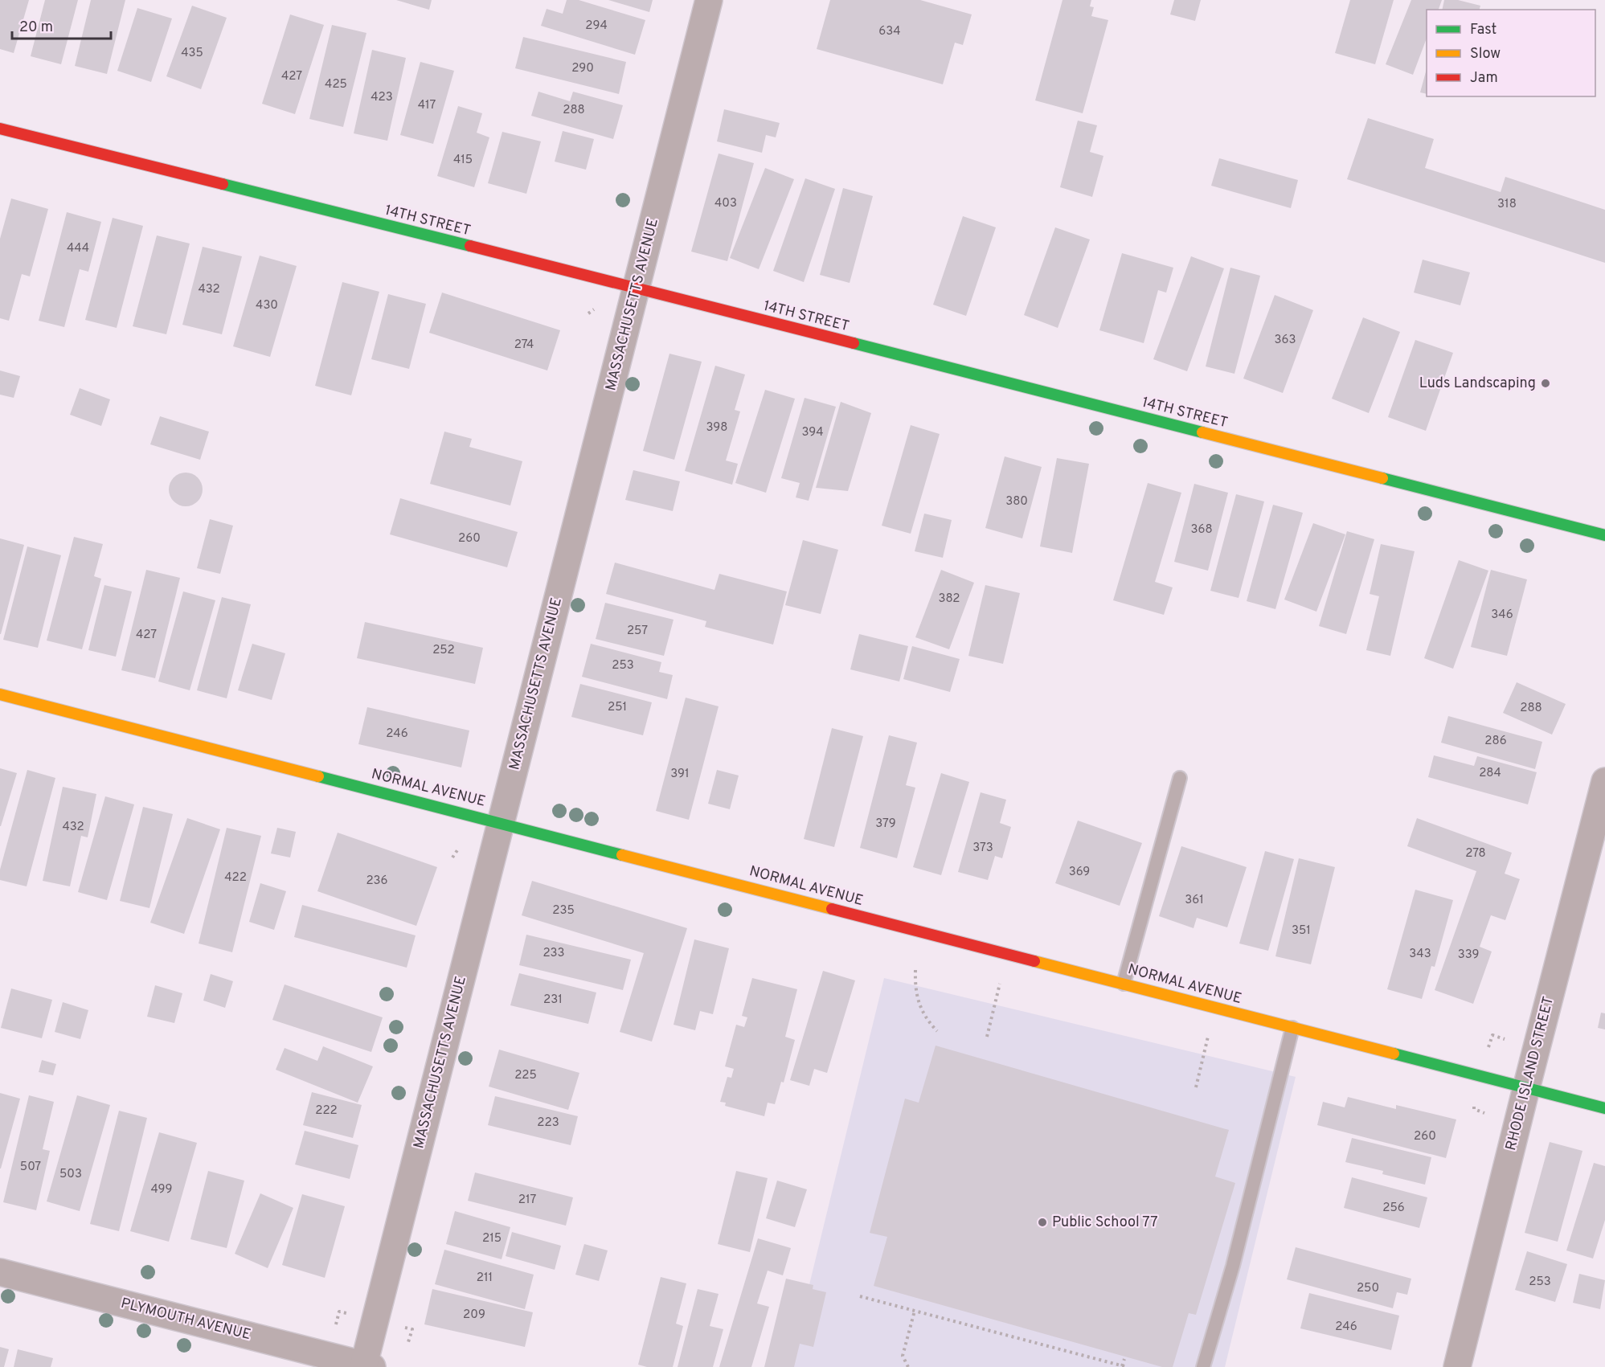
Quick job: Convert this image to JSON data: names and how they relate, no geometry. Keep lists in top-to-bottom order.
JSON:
{
  "streets": {
    "street": [
      "14TH STREET",
      "MASSACHUSETTS AVENUE",
      "NORMAL AVENUE",
      "RHODE ISLAND STREET",
      "PLYMOUTH AVENUE"
    ]
  },
  "crossings": [
    ["14TH STREET", "MASSACHUSETTS AVENUE"],
    ["MASSACHUSETTS AVENUE", "NORMAL AVENUE"],
    ["MASSACHUSETTS AVENUE", "PLYMOUTH AVENUE"],
    ["NORMAL AVENUE", "RHODE ISLAND STREET"]
  ],
  "places": ["Luds Landscaping", "Public School 77"],
  "house_numbers": [
    "294",
    "634",
    "435",
    "290",
    "427",
    "425",
    "423",
    "417",
    "288",
    "415",
    "403",
    "318",
    "444",
    "432",
    "430",
    "363",
    "274",
    "398",
    "394",
    "380",
    "368",
    "260",
    "382",
    "346",
    "257",
    "427",
    "252",
    "253",
    "251",
    "288",
    "246",
    "286",
    "284",
    "391",
    "379",
    "432",
    "373",
    "278",
    "369",
    "422",
    "236",
    "361",
    "235",
    "351",
    "233",
    "343",
    "339",
    "231",
    "225",
    "222",
    "223",
    "260",
    "507",
    "503",
    "499",
    "217",
    "256",
    "215",
    "211",
    "253",
    "250",
    "209",
    "246"
  ],
  "legend": ["Fast", "Slow", "Jam"],
  "scale_bar": "20 m"
}
